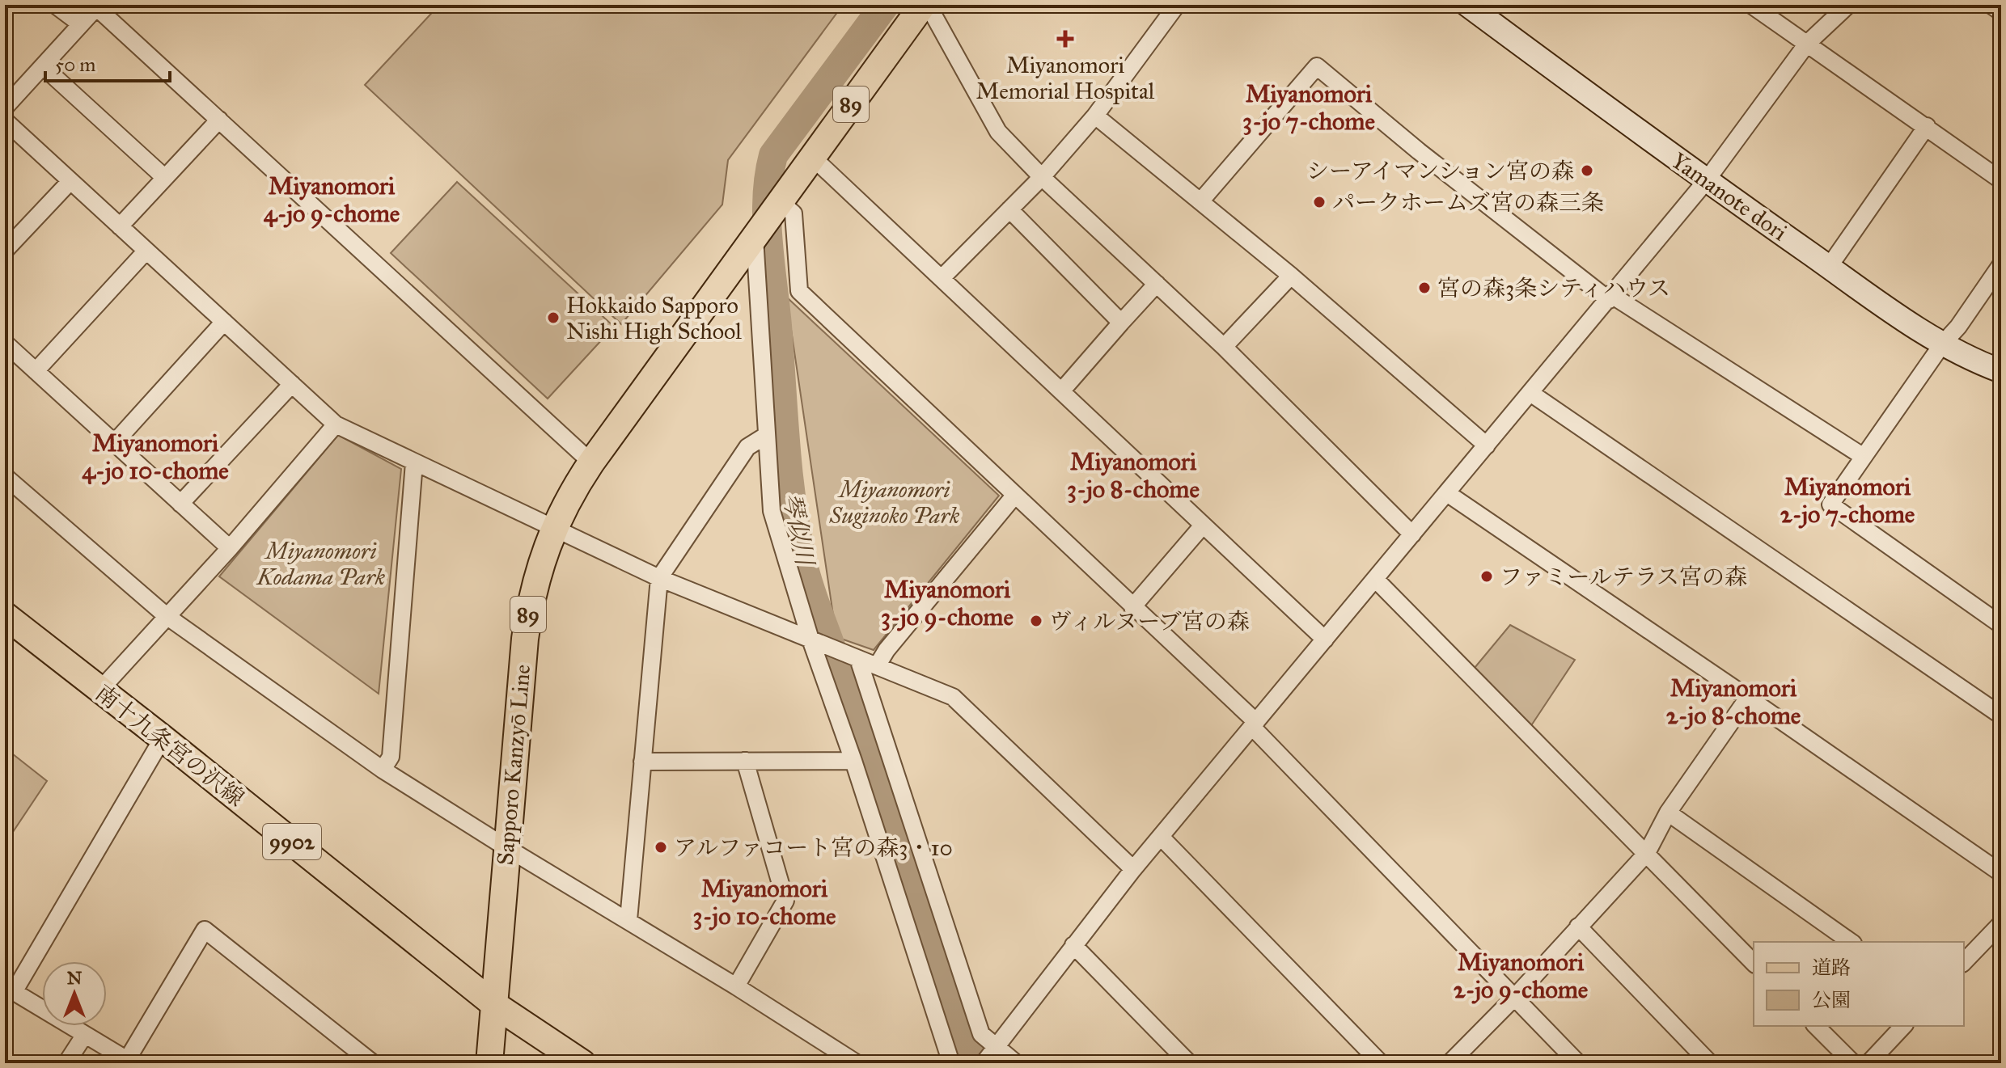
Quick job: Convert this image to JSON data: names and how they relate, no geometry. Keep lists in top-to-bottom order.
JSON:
{
  "streets": {
    "main road": [
      "89",
      "Yamanote dori",
      "南十九条宮の沢線",
      "Sapporo Kanzyō Line",
      "9902"
    ]
  },
  "crossings": [
    ["南十九条宮の沢線", "Sapporo Kanzyō Line"]
  ],
  "districts": [
    "Miyanomori 3-jo 7-chome",
    "Miyanomori 4-jo 9-chome",
    "Miyanomori 4-jo 10-chome",
    "Miyanomori 3-jo 8-chome",
    "Miyanomori 2-jo 7-chome",
    "Miyanomori 3-jo 9-chome",
    "Miyanomori 2-jo 8-chome",
    "Miyanomori 3-jo 10-chome",
    "Miyanomori 2-jo 9-chome"
  ],
  "water": ["琴似川"],
  "parks": ["Miyanomori Suginoko Park", "Miyanomori Kodama Park"],
  "places": {
    "health": ["Miyanomori Memorial Hospital"],
    "other": [
      "シーアイマンション宮の森",
      "パークホームズ宮の森三条",
      "宮の森3条シティハウス",
      "Hokkaido Sapporo Nishi High School",
      "ファミールテラス宮の森",
      "ヴィルヌーブ宮の森",
      "アルファコート宮の森3・10"
    ]
  },
  "legend": ["道路", "公園"],
  "scale_bar": "50 m",
  "north": "top"
}
